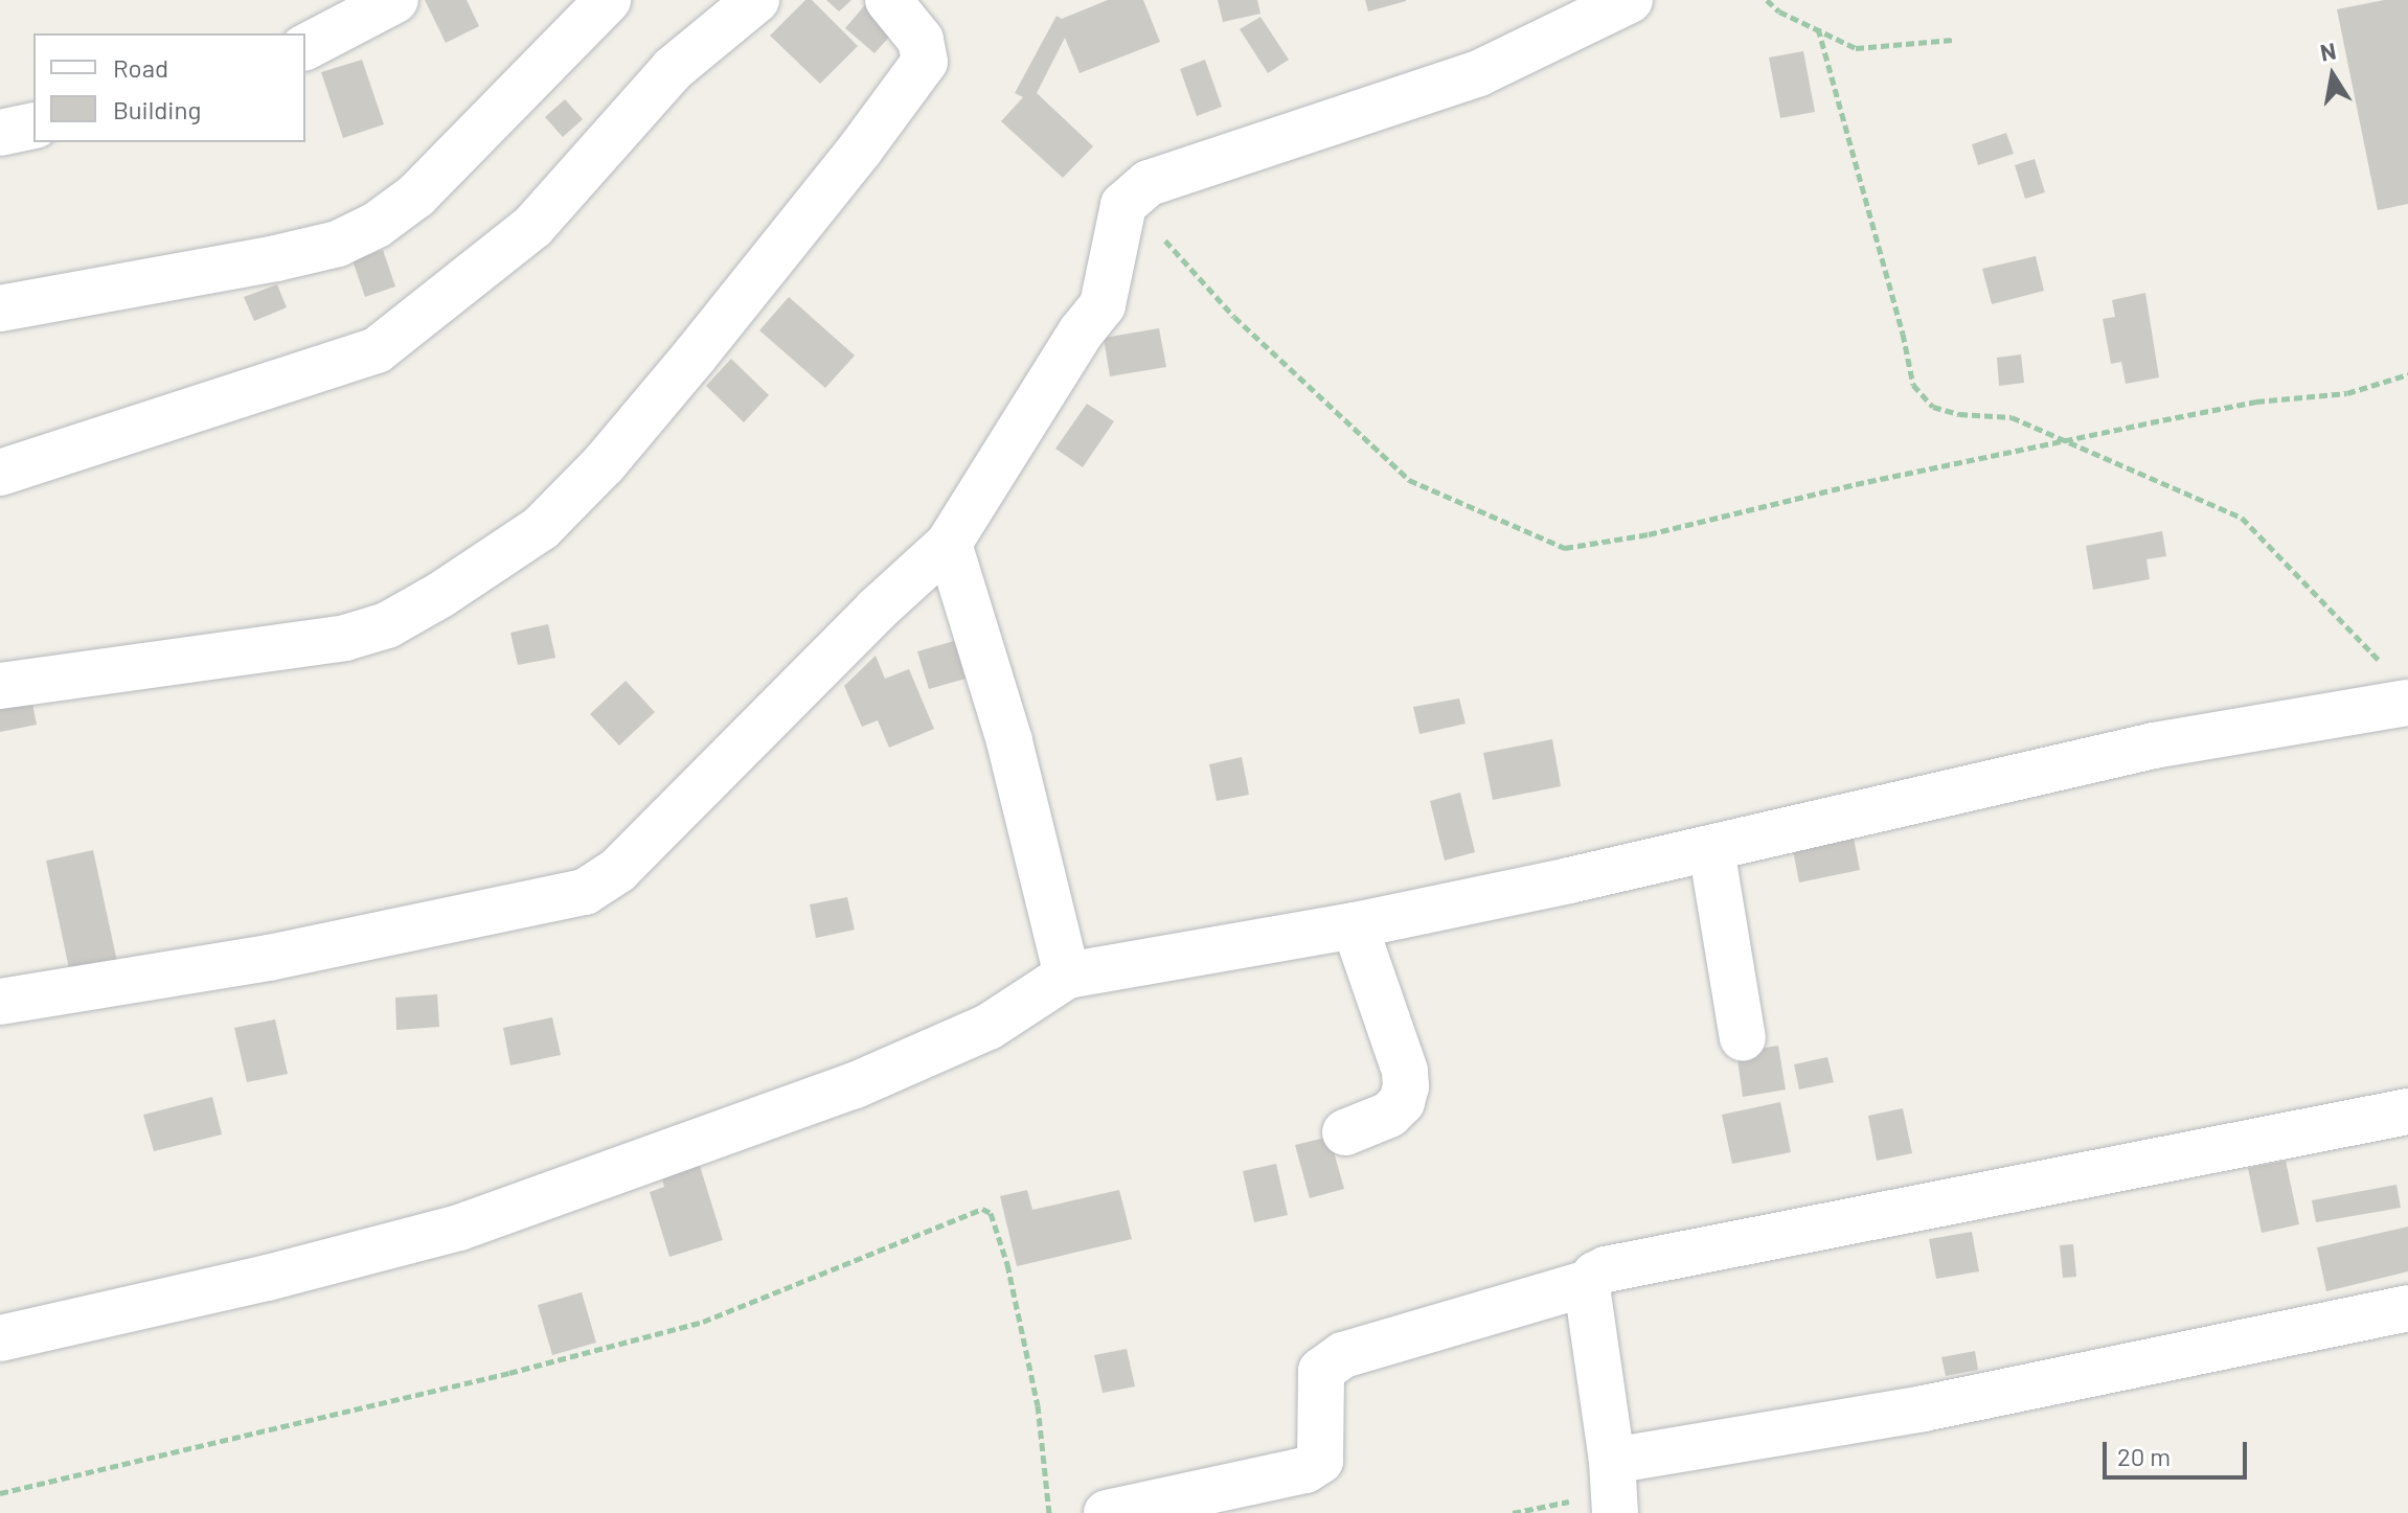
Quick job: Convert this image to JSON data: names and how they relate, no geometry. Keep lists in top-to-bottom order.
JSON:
{
  "legend": ["Road", "Building"],
  "scale_bar": "20 m",
  "north": "top"
}
